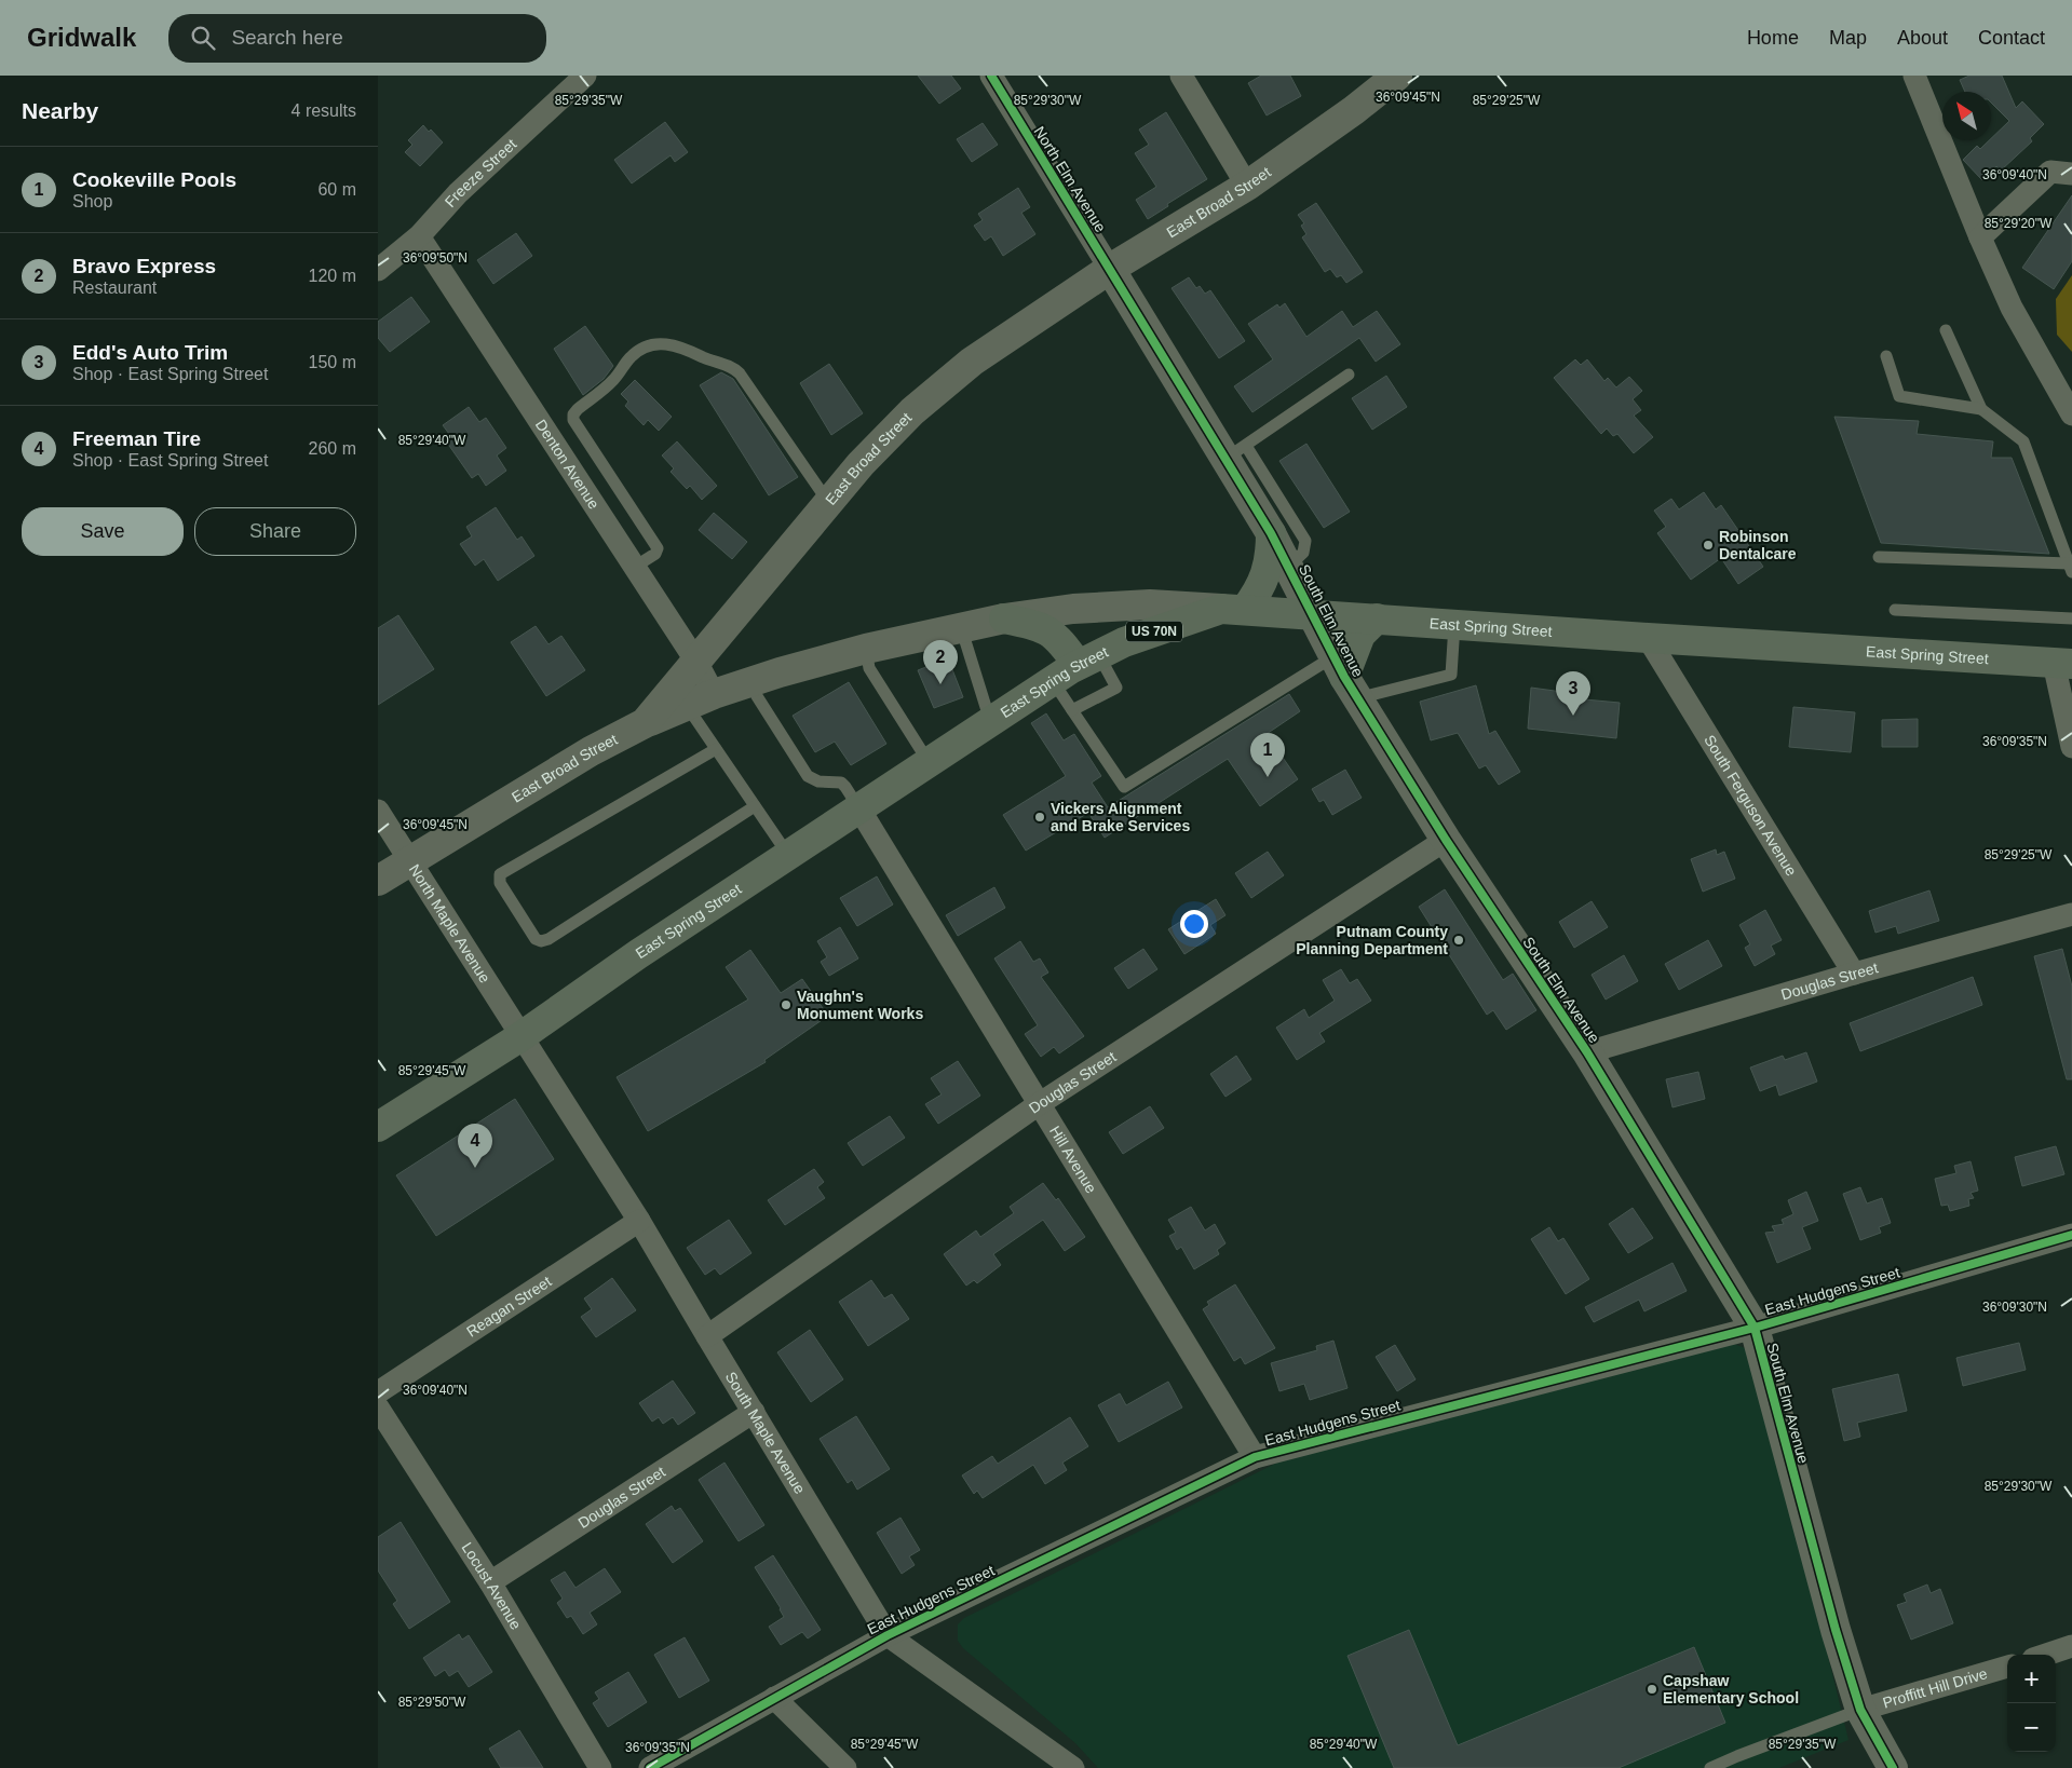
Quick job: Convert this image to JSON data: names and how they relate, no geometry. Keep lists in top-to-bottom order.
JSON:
{
  "streets": {
    "main road": ["East Spring Street", "US 70N"],
    "street": [
      "Freeze Street",
      "North Elm Avenue",
      "East Broad Street",
      "Denton Avenue",
      "South Elm Avenue",
      "South Ferguson Avenue",
      "North Maple Avenue",
      "Douglas Street",
      "Hill Avenue",
      "East Hudgens Street",
      "Reagan Street",
      "South Maple Avenue",
      "Locust Avenue",
      "Proffitt Hill Drive"
    ]
  },
  "crossings": [
    ["Freeze Street", "Denton Avenue"],
    ["North Elm Avenue", "East Broad Street"],
    ["North Elm Avenue", "South Elm Avenue"],
    ["East Broad Street", "Denton Avenue"],
    ["East Broad Street", "South Elm Avenue"],
    ["East Broad Street", "North Maple Avenue"],
    ["South Elm Avenue", "East Spring Street"],
    ["South Elm Avenue", "Douglas Street"],
    ["South Elm Avenue", "East Hudgens Street"],
    ["South Elm Avenue", "Proffitt Hill Drive"],
    ["East Spring Street", "South Ferguson Avenue"],
    ["East Spring Street", "North Maple Avenue"],
    ["East Spring Street", "Hill Avenue"],
    ["East Spring Street", "South Maple Avenue"],
    ["South Ferguson Avenue", "Douglas Street"],
    ["North Maple Avenue", "South Maple Avenue"],
    ["Douglas Street", "Hill Avenue"],
    ["Douglas Street", "South Maple Avenue"],
    ["Douglas Street", "Locust Avenue"],
    ["Hill Avenue", "East Hudgens Street"],
    ["East Hudgens Street", "South Maple Avenue"],
    ["Reagan Street", "South Maple Avenue"]
  ],
  "places": [
    "Robinson Dentalcare",
    "Vickers Alignment and Brake Services",
    "Putnam County Planning Department",
    "Vaughn's Monument Works",
    "Capshaw Elementary School"
  ],
  "north": "top left",
  "page": {
    "header": "Gridwalk",
    "search": "Search here",
    "nav": [
      "Home",
      "Map",
      "About",
      "Contact"
    ],
    "heading": ["Nearby", "4 results"],
    "list": [
      {
        "mark": "1",
        "name": "Cookeville Pools",
        "note": "Shop",
        "value": "60 m"
      },
      {
        "mark": "2",
        "name": "Bravo Express",
        "note": "Restaurant",
        "value": "120 m"
      },
      {
        "mark": "3",
        "name": "Edd's Auto Trim",
        "note": "Shop · East Spring Street",
        "value": "150 m"
      },
      {
        "mark": "4",
        "name": "Freeman Tire",
        "note": "Shop · East Spring Street",
        "value": "260 m"
      }
    ],
    "buttons": ["Save", "Share"],
    "pins": [
      "2",
      "3",
      "1",
      "4"
    ],
    "map_buttons": ["+", "−"]
  },
  "coordinates": [
    "36°09'45\"N",
    "85°29'35\"W",
    "85°29'30\"W",
    "85°29'25\"W",
    "36°09'40\"N",
    "85°29'20\"W",
    "36°09'50\"N",
    "85°29'40\"W",
    "36°09'35\"N",
    "85°29'45\"W",
    "36°09'30\"N",
    "85°29'50\"W"
  ]
}
